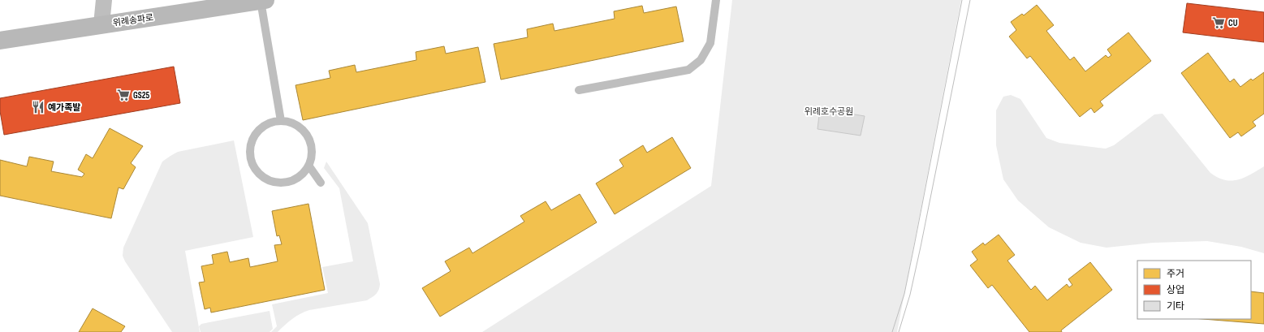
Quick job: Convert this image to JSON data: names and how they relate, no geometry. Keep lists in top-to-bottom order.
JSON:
{
  "streets": {
    "main road": ["위례송파로"]
  },
  "parks": ["위례호수공원"],
  "places": {
    "supermarket": ["CU", "GS25"],
    "restaurant": ["예가족발"]
  },
  "legend": ["주거", "상업", "기타"]
}
